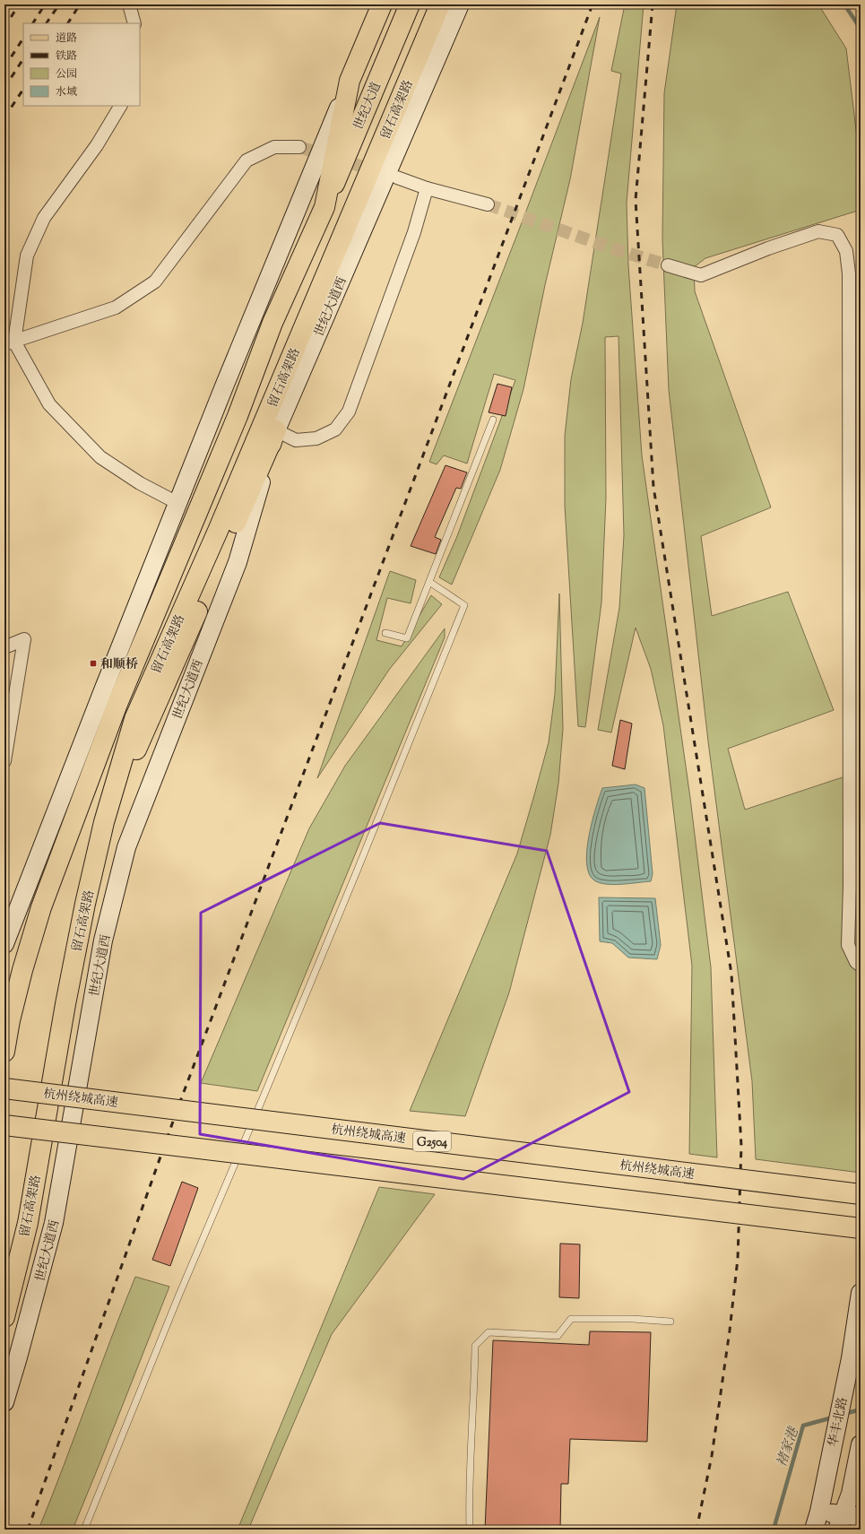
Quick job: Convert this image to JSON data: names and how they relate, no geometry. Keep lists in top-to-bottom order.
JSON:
{
  "streets": {
    "main road": [
      "世纪大道",
      "留石高架路",
      "世纪大道西",
      "杭州绕城高速",
      "G2504",
      "华丰北路"
    ]
  },
  "crossings": [
    ["世纪大道", "留石高架路"]
  ],
  "water": ["褚家港"],
  "places": {
    "transit": ["和顺桥"]
  },
  "legend": [
    "道路",
    "铁路",
    "公园",
    "水域"
  ]
}
